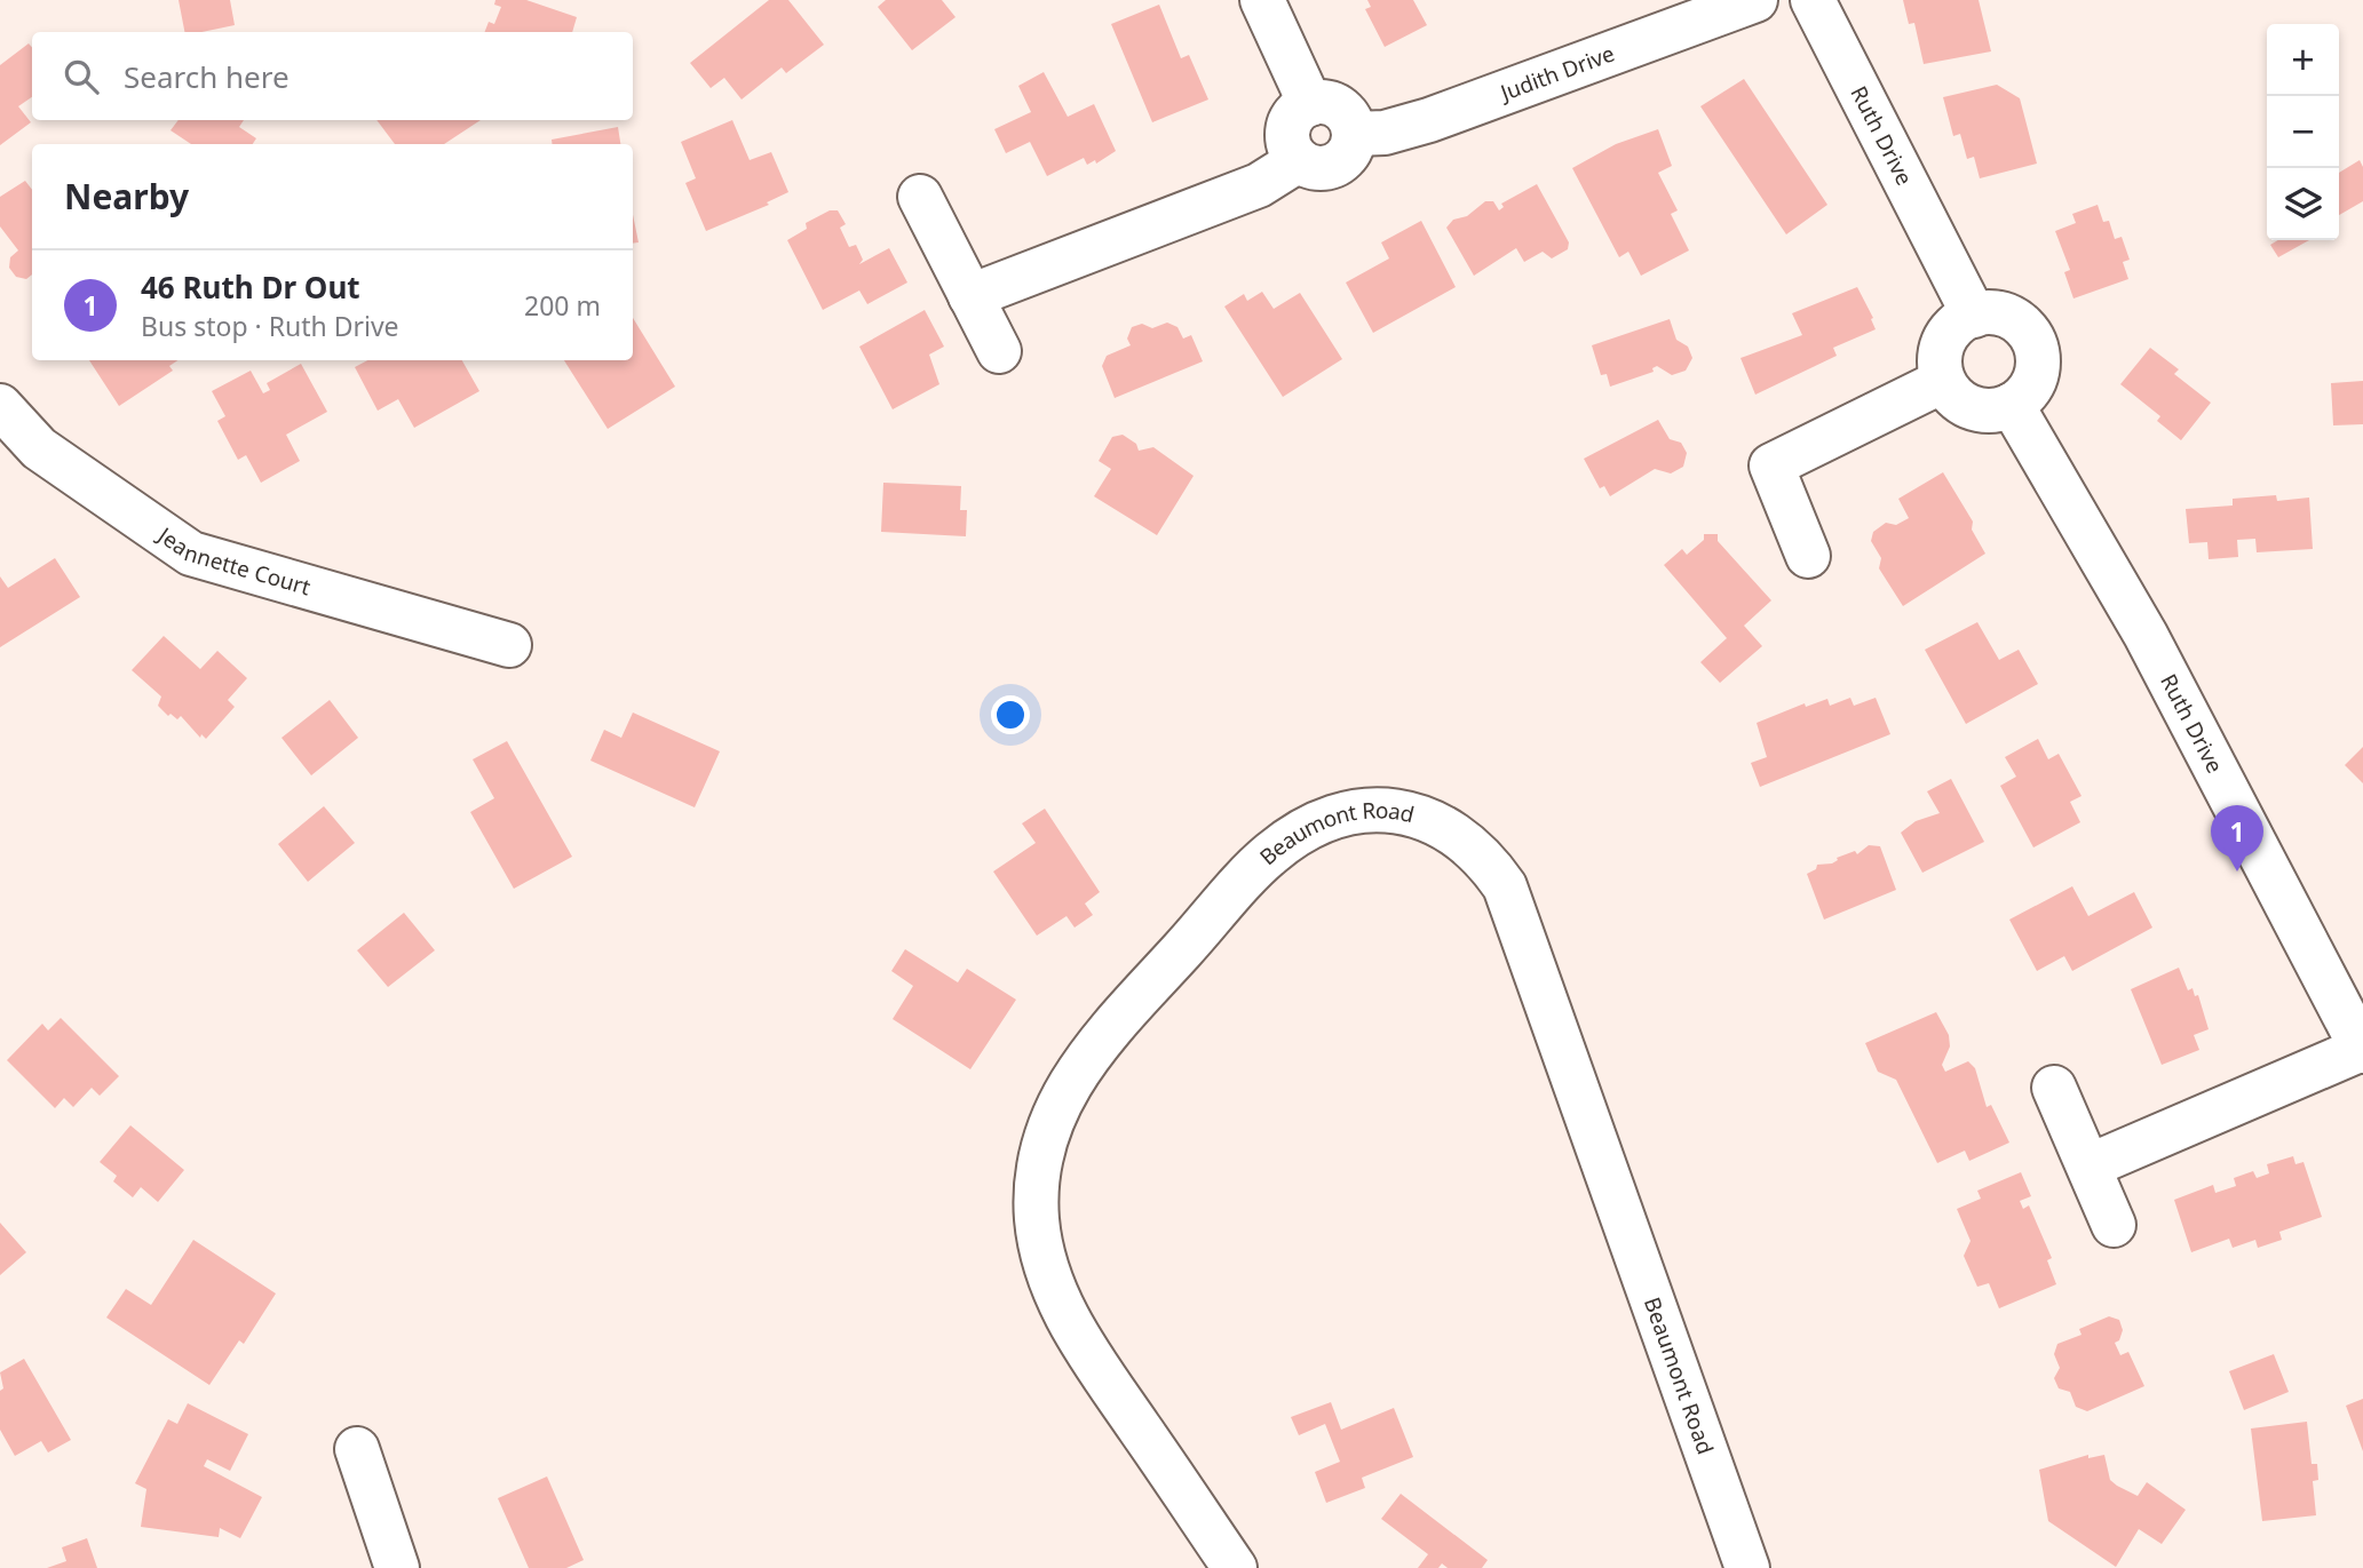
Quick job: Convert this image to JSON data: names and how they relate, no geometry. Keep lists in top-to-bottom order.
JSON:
{
  "streets": {
    "street": [
      "Judith Drive",
      "Ruth Drive",
      "Jeannette Court",
      "Beaumont Road"
    ]
  },
  "page": {
    "map_buttons": ["+", "−"],
    "search": "Search here",
    "heading": "Nearby",
    "list": [
      {
        "mark": "1",
        "name": "46 Ruth Dr Out",
        "note": "Bus stop · Ruth Drive",
        "value": "200 m"
      }
    ],
    "pins": "1"
  }
}
